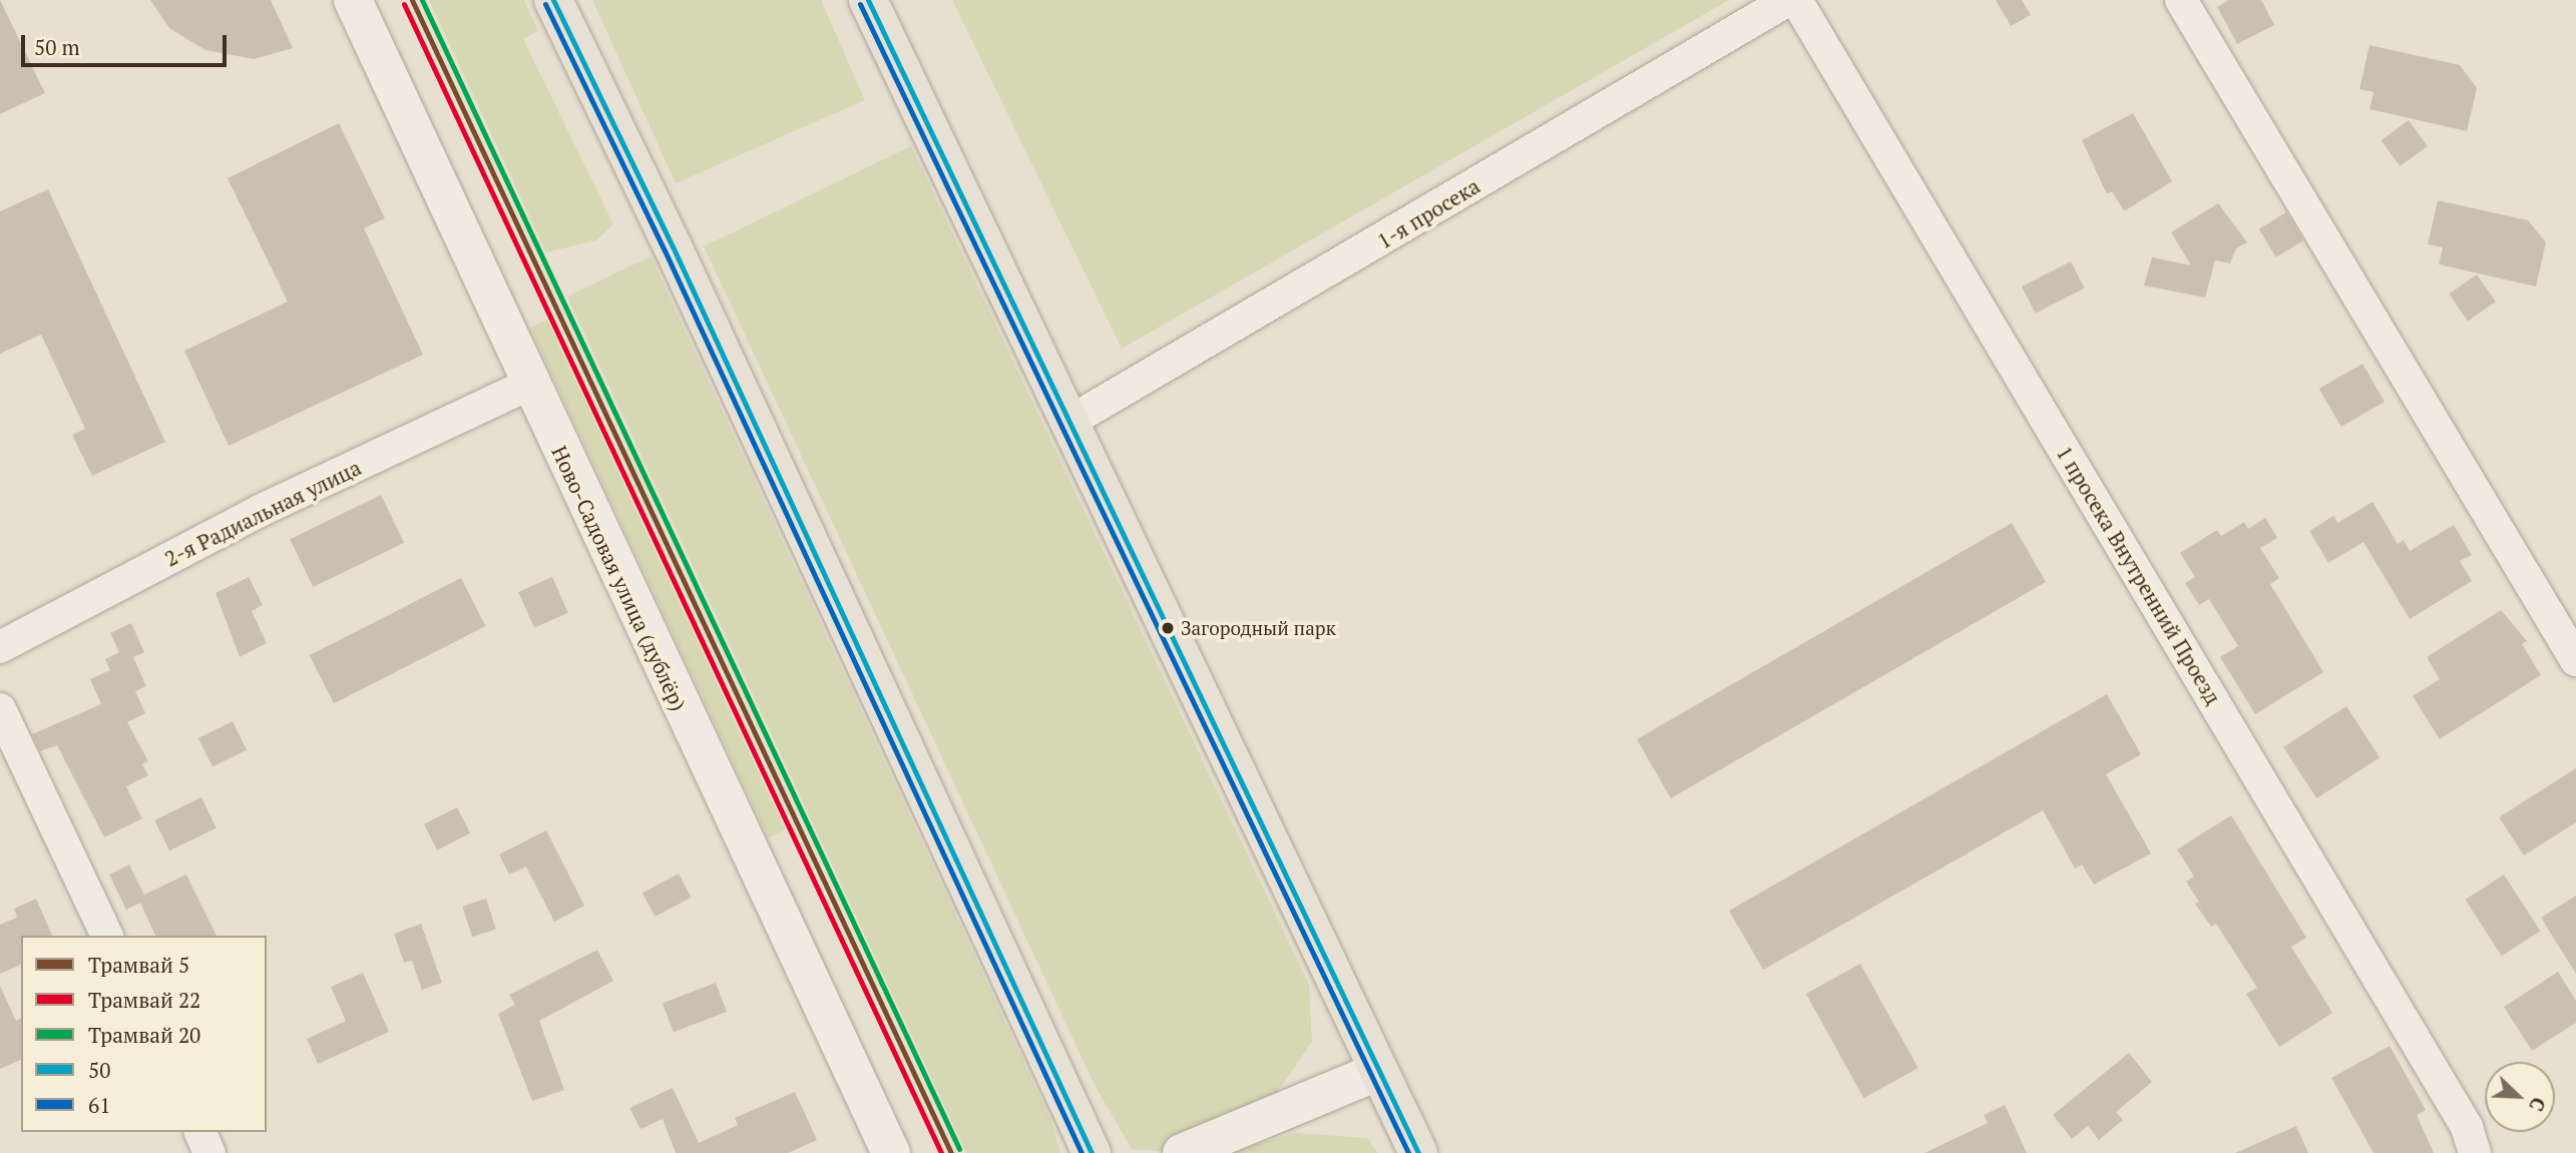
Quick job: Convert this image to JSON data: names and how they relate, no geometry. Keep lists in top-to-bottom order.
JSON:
{
  "streets": {
    "street": [
      "1-я просека",
      "2-я Радиальная улица",
      "1 просека Внутренний Проезд",
      "Ново-Садовая улица (дублёр)"
    ]
  },
  "crossings": [
    ["2-я Радиальная улица", "Ново-Садовая улица (дублёр)"]
  ],
  "places": ["Загородный парк"],
  "lines": [
    "tram line 5",
    "tram line 20",
    "transit line 50",
    "tram line 22",
    "transit line 61"
  ],
  "legend": [
    "Трамвай 5",
    "Трамвай 22",
    "Трамвай 20",
    "50",
    "61"
  ],
  "scale_bar": "50 m",
  "north": "bottom right"
}
